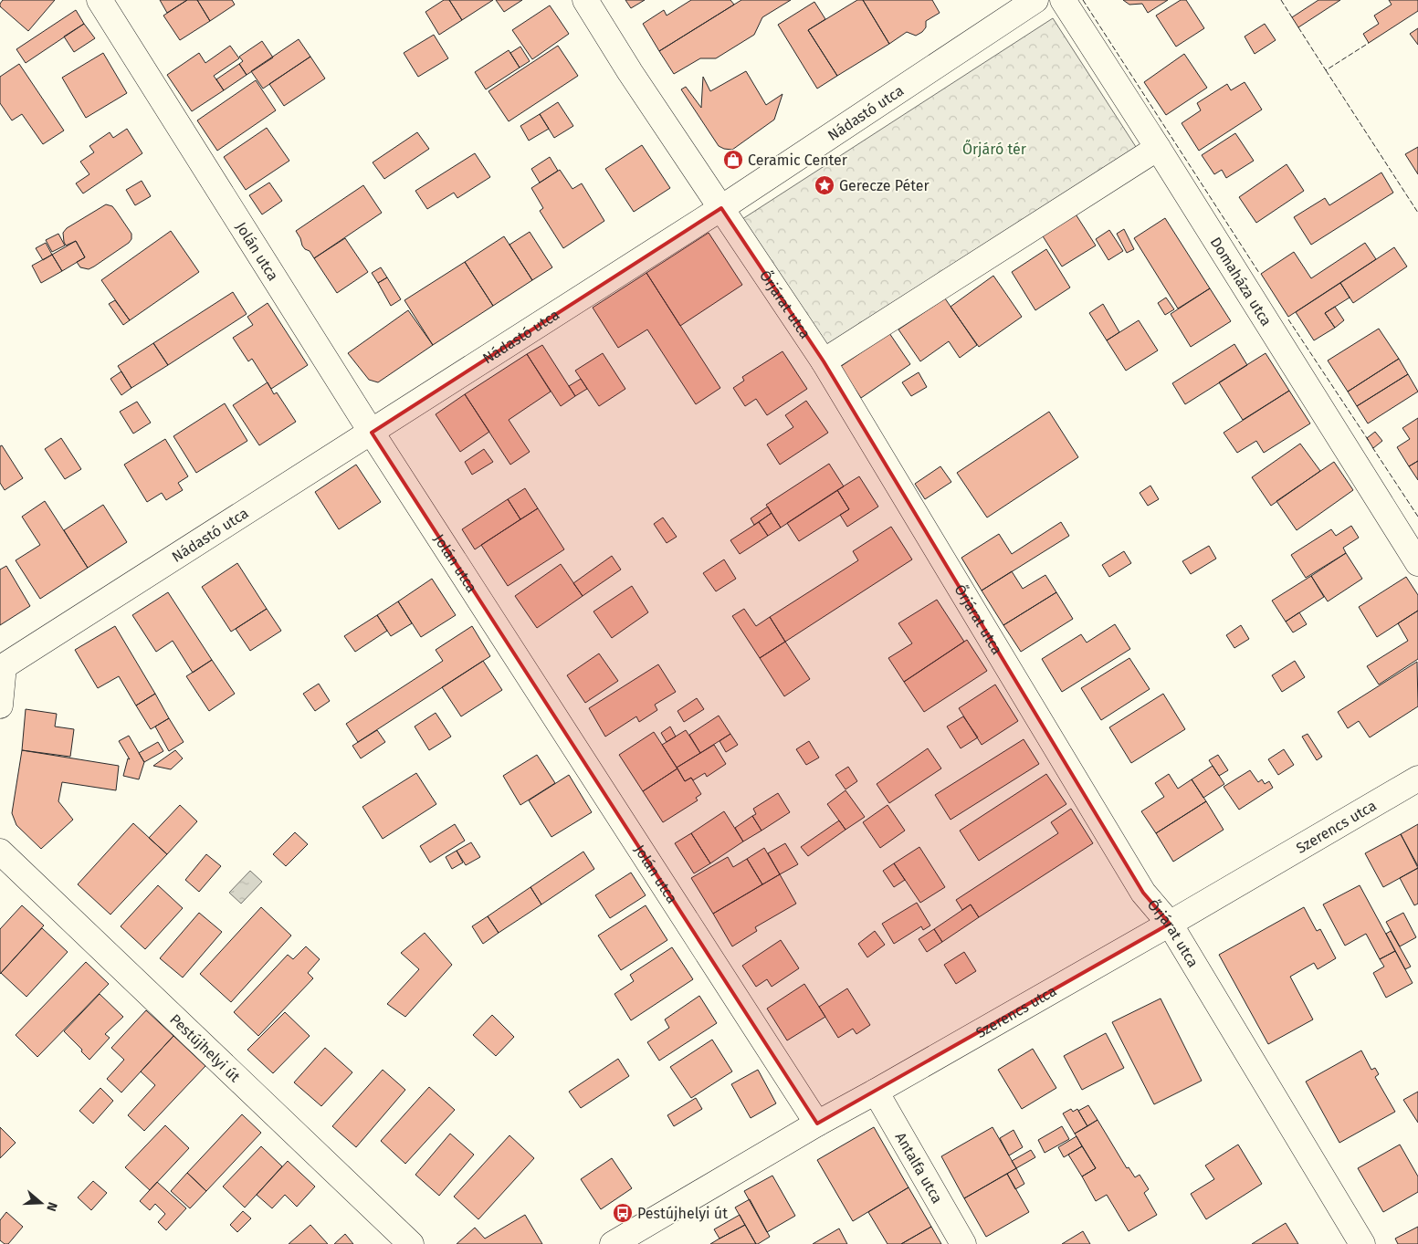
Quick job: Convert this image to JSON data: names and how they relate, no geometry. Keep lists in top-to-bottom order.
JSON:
{
  "streets": {
    "street": [
      "Nádastó utca",
      "Jolán utca",
      "Domaháza utca",
      "Őrjárat utca",
      "Szerencs utca",
      "Pestújhelyi út",
      "Antalfa utca"
    ]
  },
  "crossings": [
    ["Nádastó utca", "Jolán utca"],
    ["Nádastó utca", "Őrjárat utca"],
    ["Jolán utca", "Szerencs utca"],
    ["Őrjárat utca", "Szerencs utca"],
    ["Szerencs utca", "Antalfa utca"]
  ],
  "parks": ["Őrjáró tér"],
  "places": {
    "shop": ["Ceramic Center"],
    "place": ["Gerecze Péter"],
    "bus stop": ["Pestújhelyi út"]
  },
  "north": "right"
}
